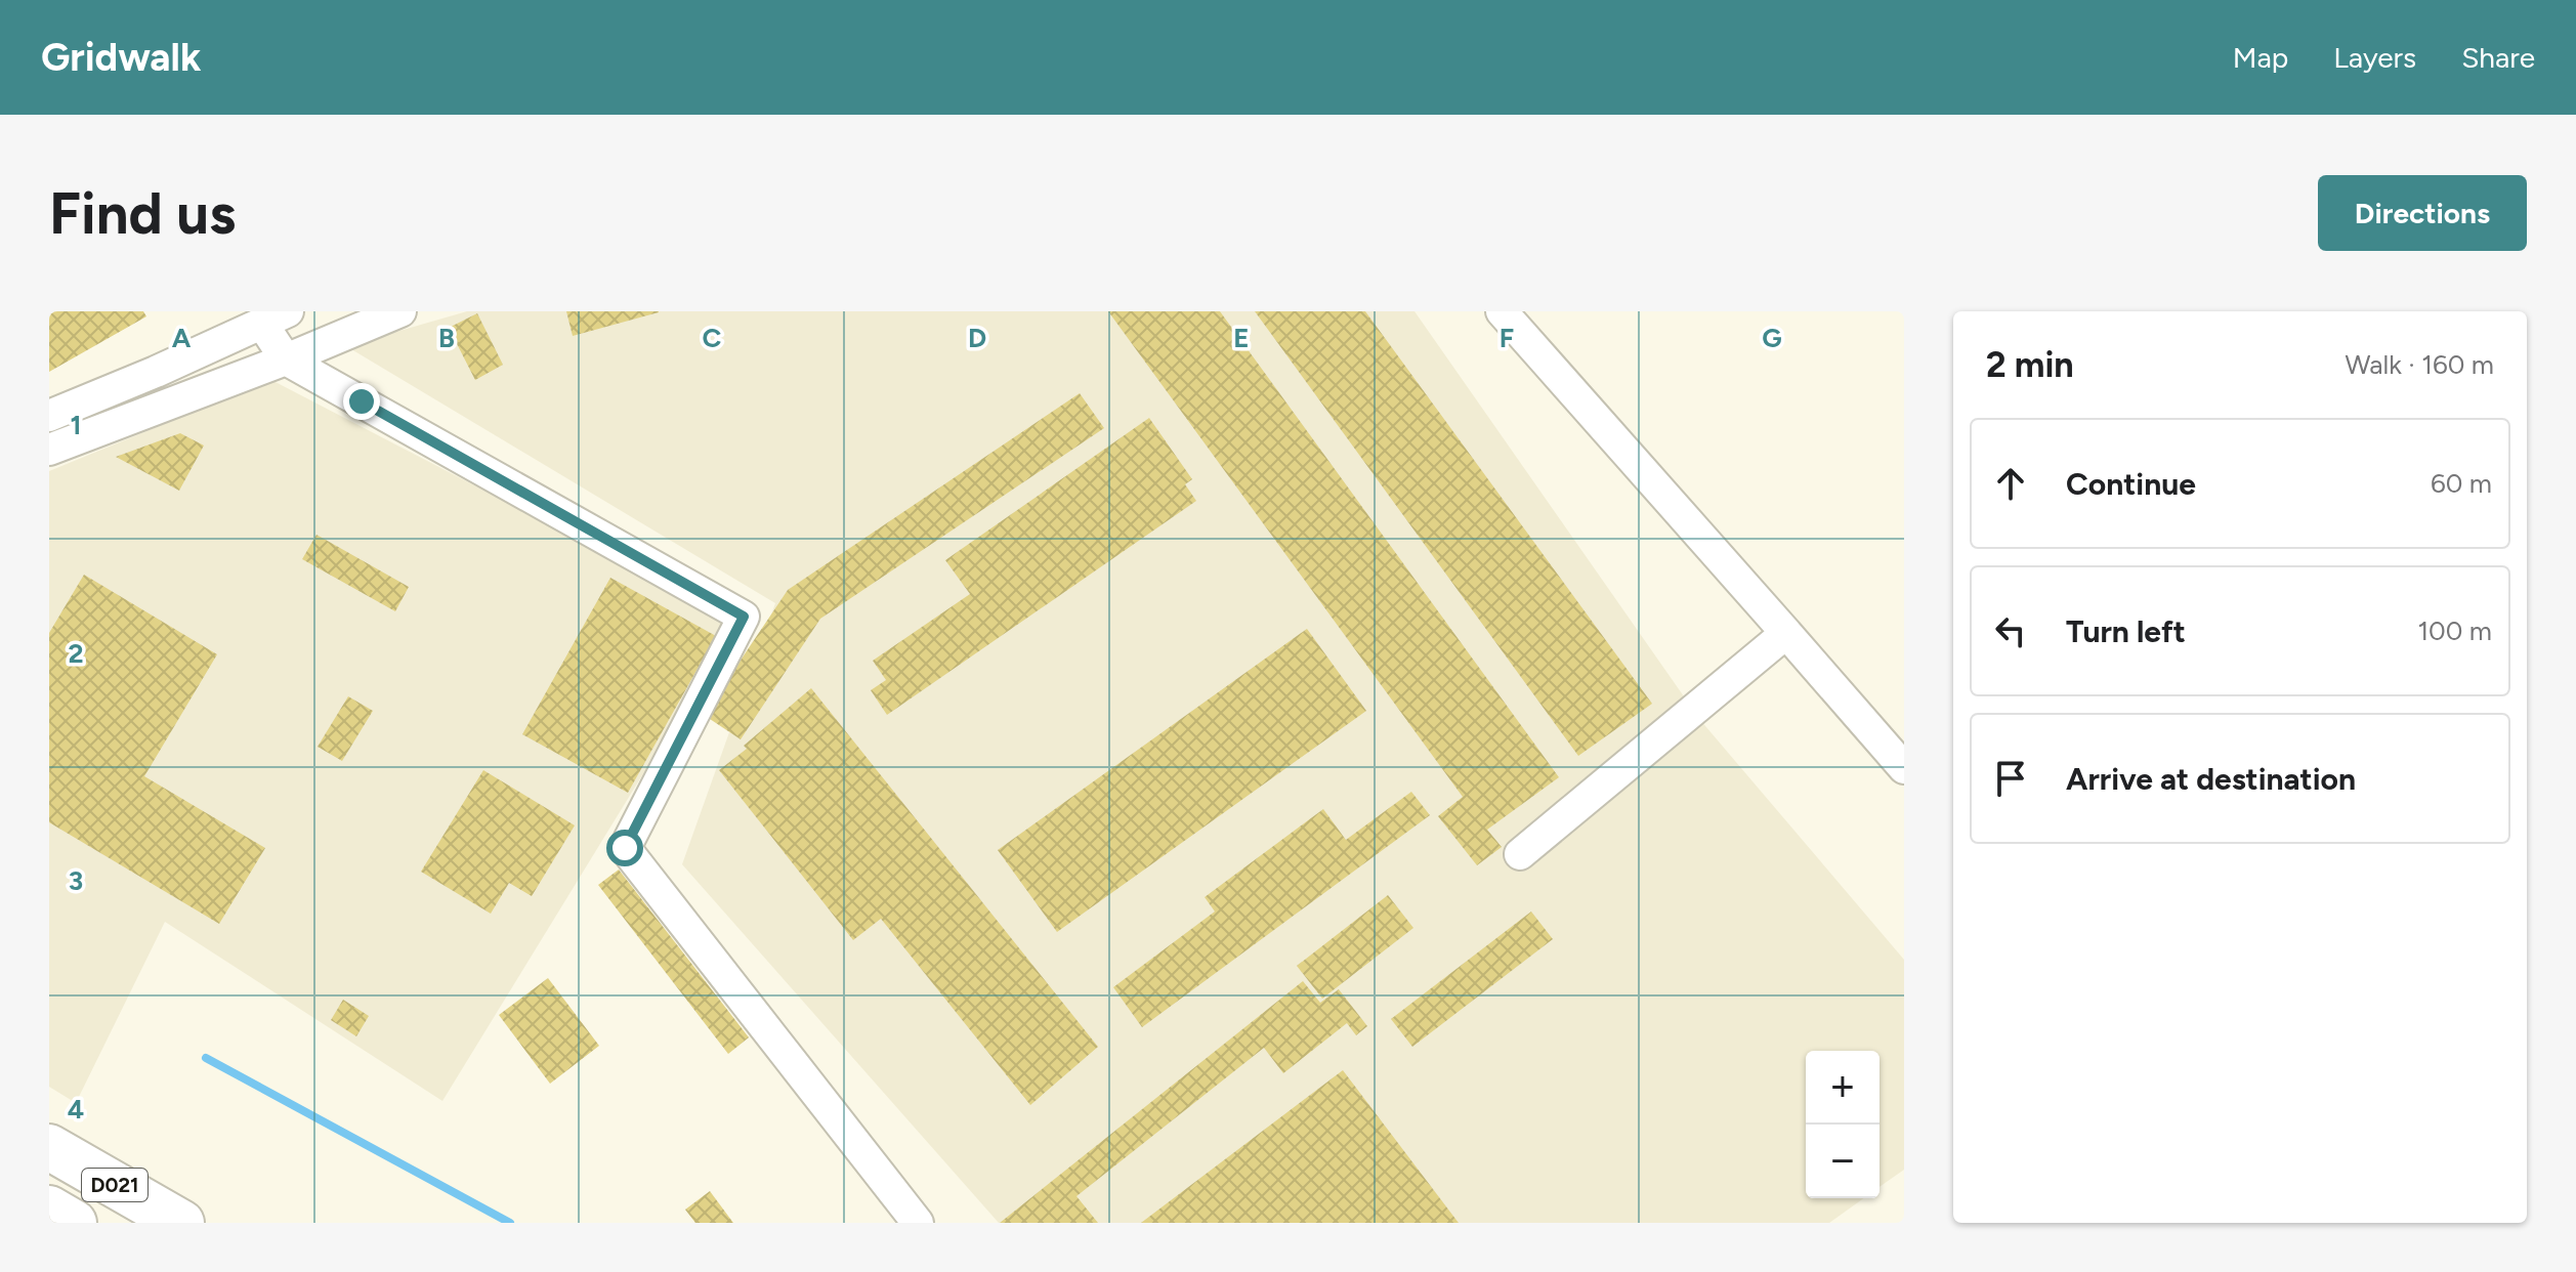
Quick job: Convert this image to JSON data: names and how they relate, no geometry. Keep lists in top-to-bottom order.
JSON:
{
  "streets": {
    "highway": ["D021"]
  },
  "page": {
    "header": "Gridwalk",
    "nav": ["Map", "Layers", "Share"],
    "buttons": "Directions",
    "title": "Find us",
    "heading": ["2 min", "Walk · 160 m"],
    "list": [
      ["Continue", "60 m"],
      ["Turn left", "100 m"],
      "Arrive at destination"
    ],
    "map_buttons": ["+", "−"]
  },
  "grid": {
    "columns": [
      "A",
      "B",
      "C",
      "D",
      "E",
      "F",
      "G"
    ],
    "rows": [
      "1",
      "2",
      "3",
      "4"
    ]
  }
}
